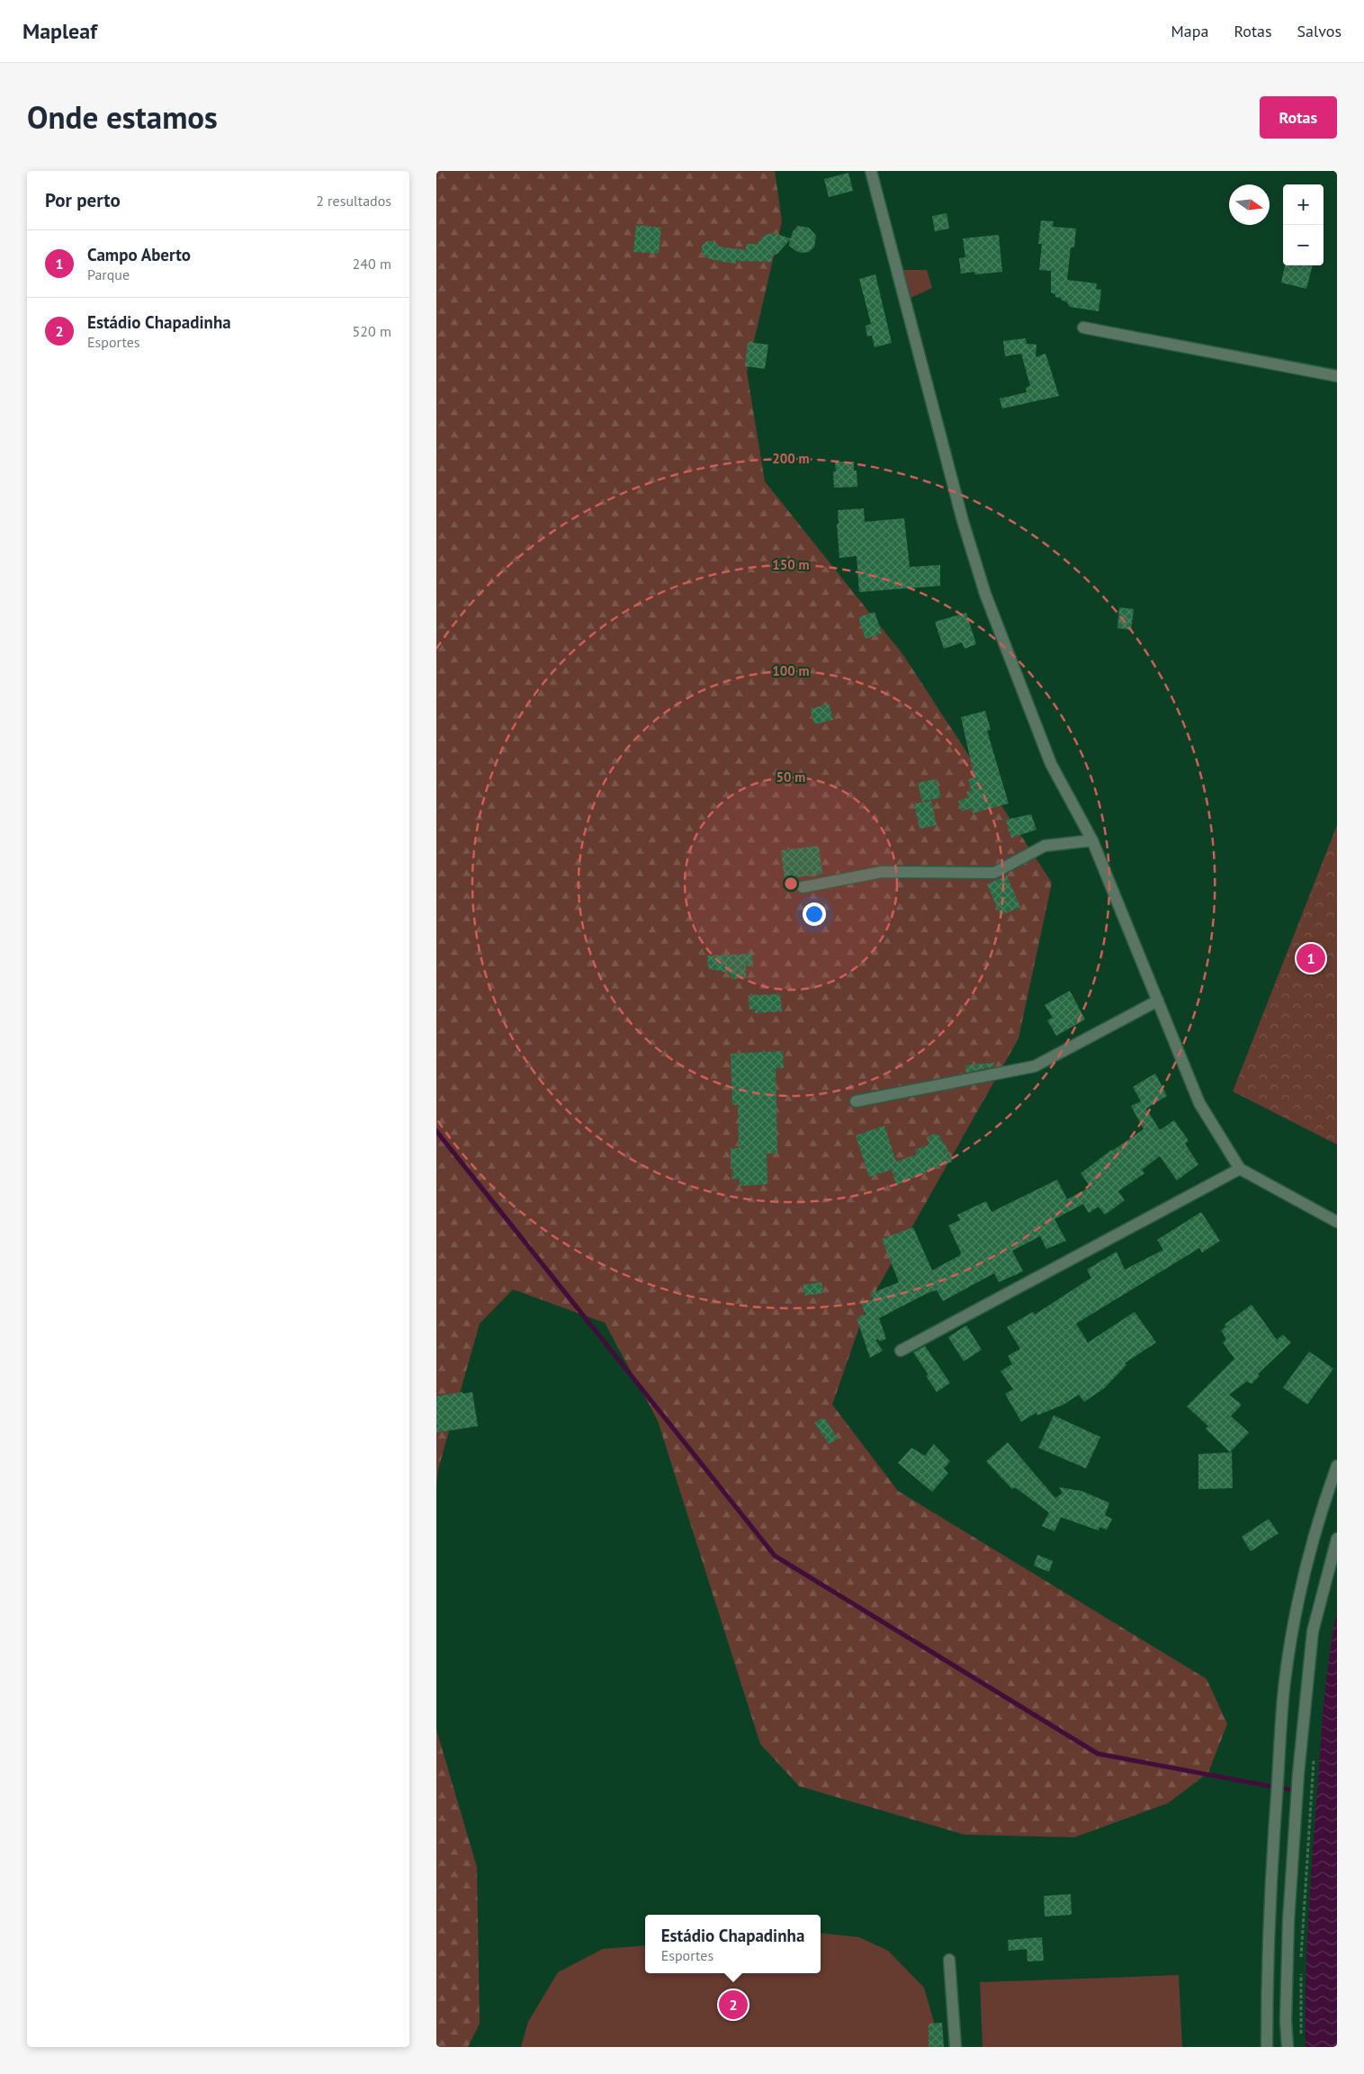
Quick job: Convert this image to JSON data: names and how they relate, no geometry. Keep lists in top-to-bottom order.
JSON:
{
  "north": "right",
  "page": {
    "header": "Mapleaf",
    "nav": ["Mapa", "Rotas", "Salvos"],
    "title": "Onde estamos",
    "buttons": "Rotas",
    "heading": ["Por perto", "2 resultados"],
    "map_buttons": ["+", "−"],
    "list": [
      {
        "mark": "1",
        "name": "Campo Aberto",
        "note": "Parque",
        "value": "240 m"
      },
      {
        "mark": "2",
        "name": "Estádio Chapadinha",
        "note": "Esportes",
        "value": "520 m"
      }
    ],
    "pins": ["1", "2"],
    "popup": ["Estádio Chapadinha", "Esportes"]
  },
  "rings": [
    "200 m",
    "150 m",
    "100 m",
    "50 m"
  ]
}
